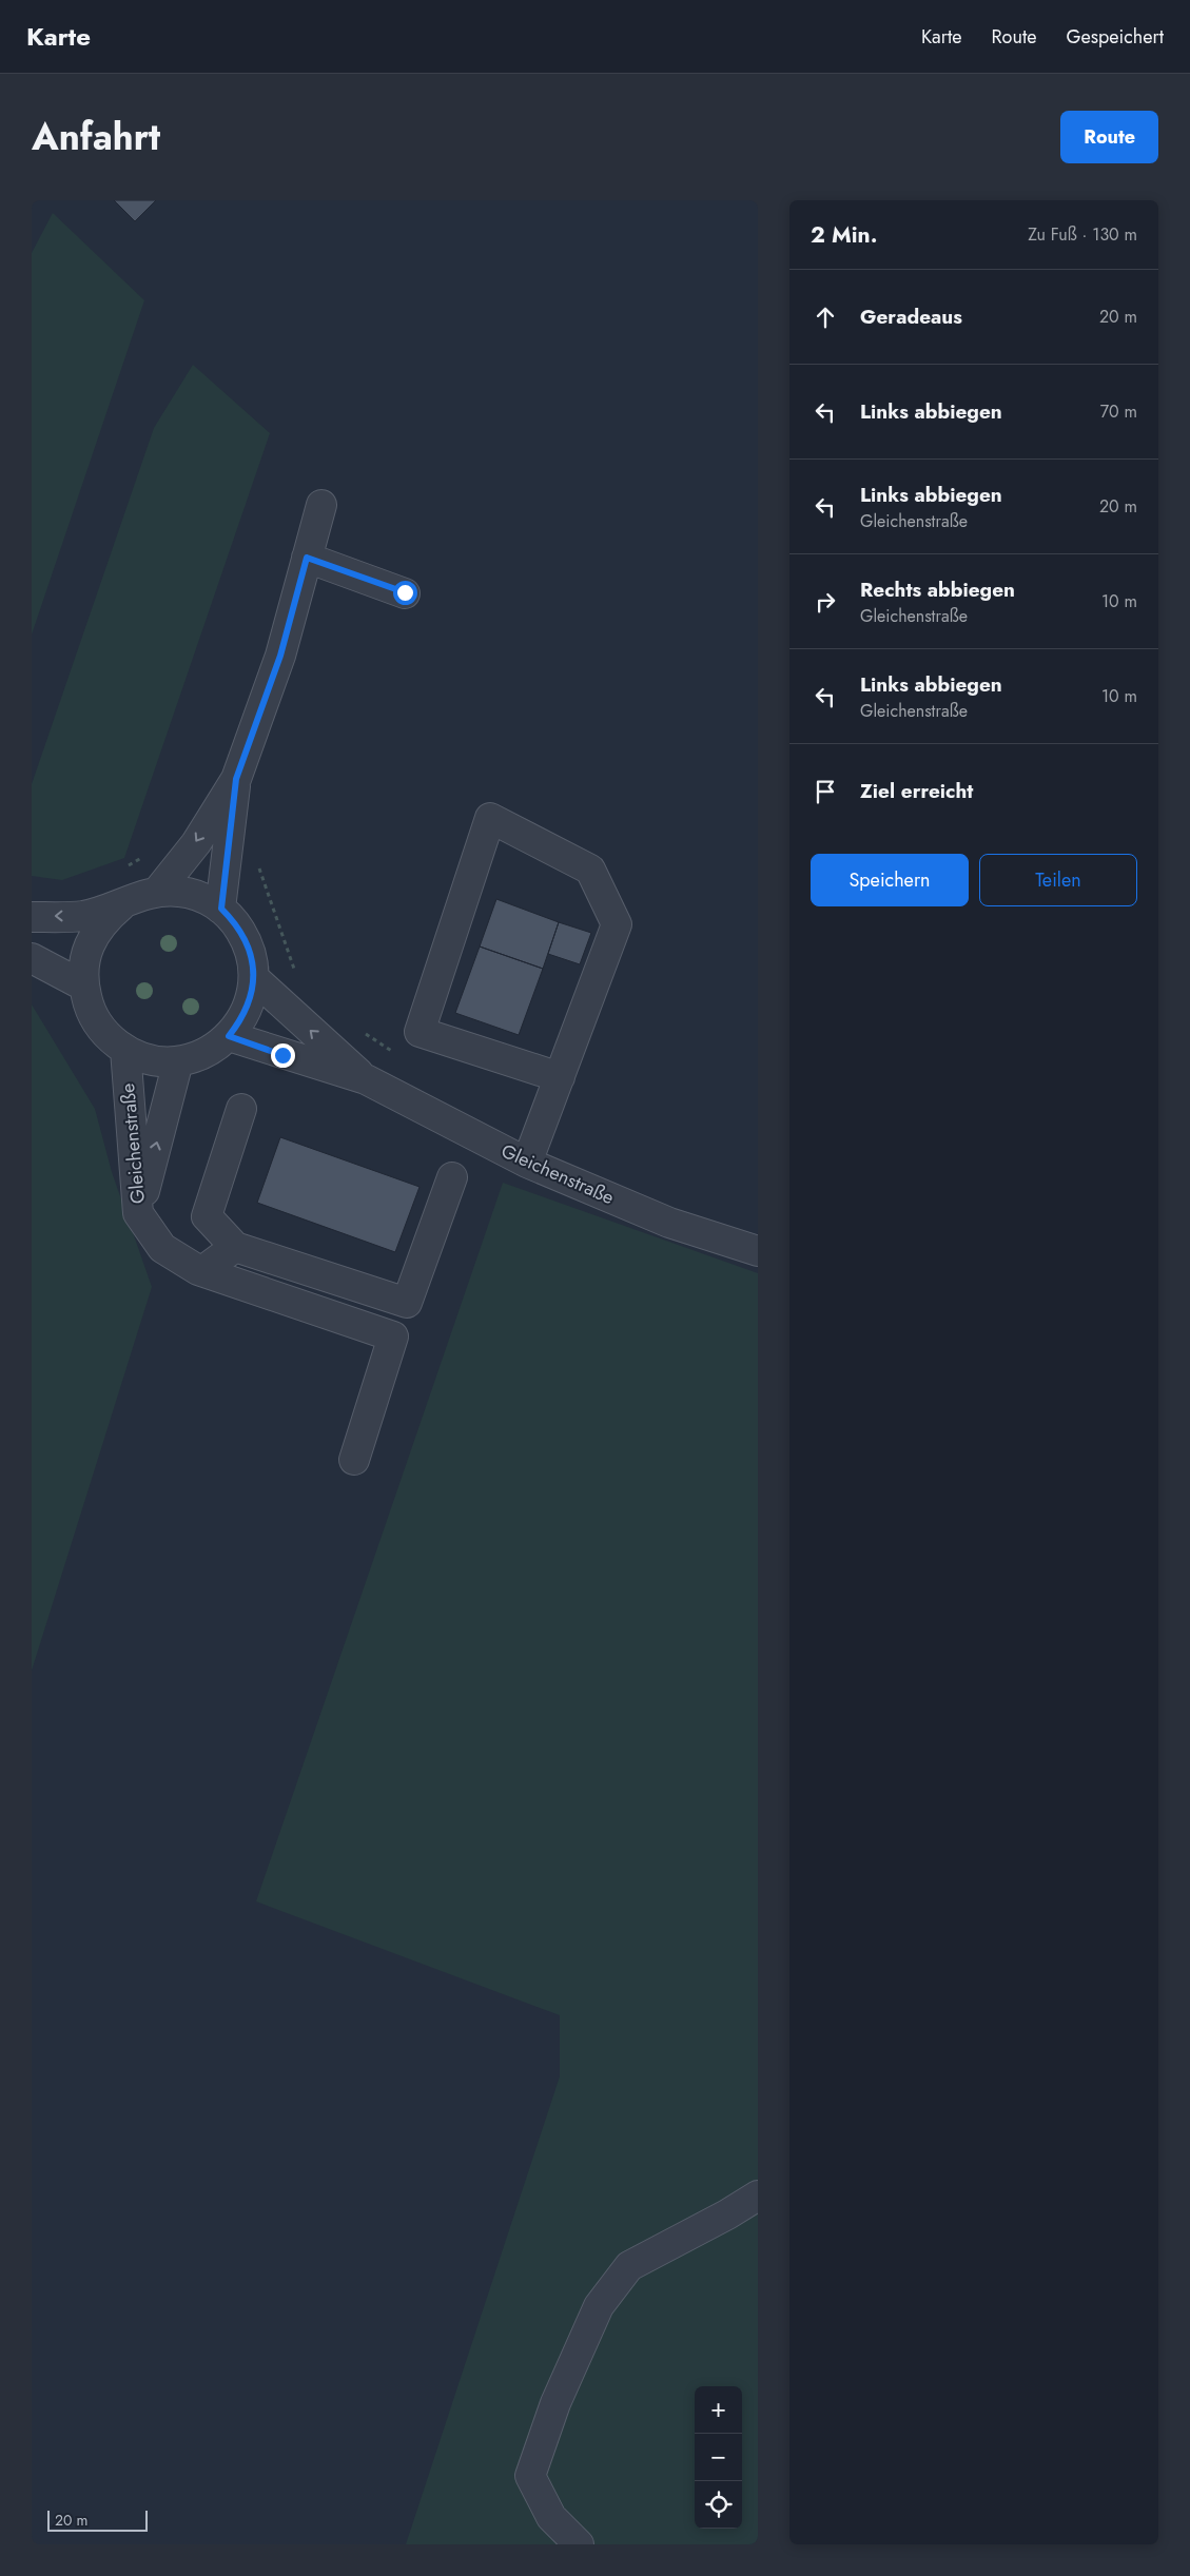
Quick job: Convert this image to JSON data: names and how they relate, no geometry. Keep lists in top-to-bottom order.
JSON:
{
  "streets": {
    "street": ["Gleichenstraße"]
  },
  "scale_bar": "20 m",
  "page": {
    "header": "Karte",
    "nav": ["Karte", "Route", "Gespeichert"],
    "title": "Anfahrt",
    "buttons": [
      "Route",
      ["Speichern", "Teilen"]
    ],
    "heading": ["2 Min.", "Zu Fuß · 130 m"],
    "list": [
      ["Geradeaus", "20 m"],
      ["Links abbiegen", "70 m"],
      ["Links abbiegen", "Gleichenstraße", "20 m"],
      ["Rechts abbiegen", "Gleichenstraße", "10 m"],
      ["Links abbiegen", "Gleichenstraße", "10 m"],
      "Ziel erreicht"
    ],
    "map_buttons": ["+", "−"],
    "scale": "20 m"
  }
}
